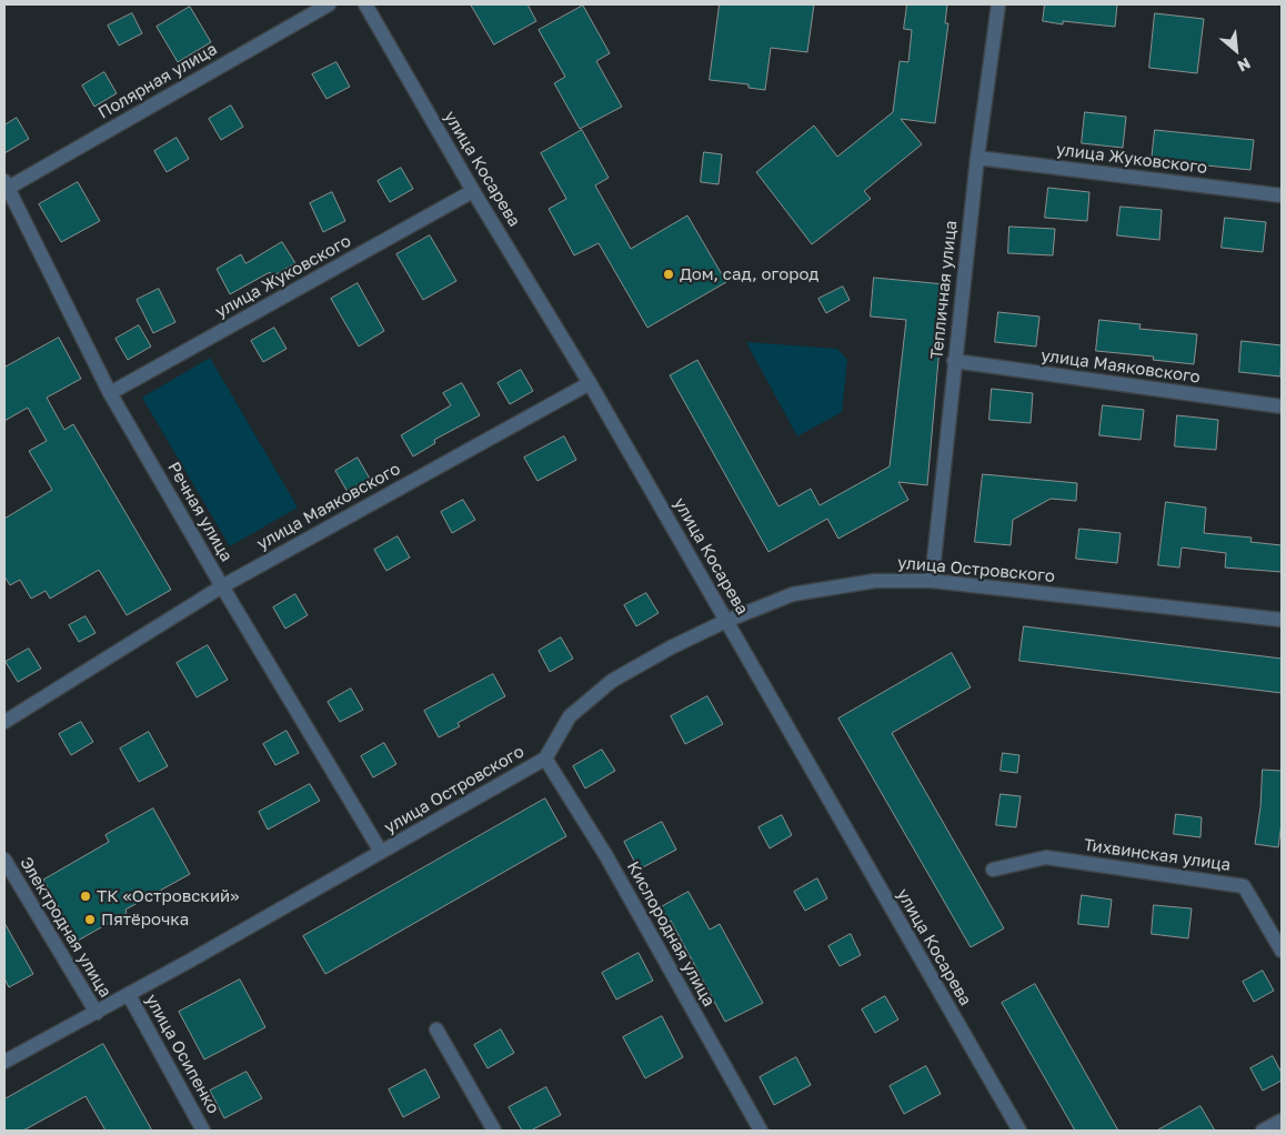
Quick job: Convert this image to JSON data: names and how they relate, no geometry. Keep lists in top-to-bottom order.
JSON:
{
  "streets": {
    "street": [
      "Полярная улица",
      "улица Жуковского",
      "улица Косарева",
      "Тепличная улица",
      "улица Маяковского",
      "Речная улица",
      "улица Островского",
      "Тихвинская улица",
      "Электродная улица",
      "Кислородная улица",
      "улица Осипенко"
    ]
  },
  "crossings": [
    ["Полярная улица", "Речная улица"],
    ["улица Жуковского", "улица Косарева"],
    ["улица Жуковского", "Тепличная улица"],
    ["улица Жуковского", "Речная улица"],
    ["улица Косарева", "улица Маяковского"],
    ["улица Косарева", "улица Островского"],
    ["Тепличная улица", "улица Маяковского"],
    ["Тепличная улица", "улица Островского"],
    ["улица Маяковского", "Речная улица"],
    ["Речная улица", "улица Островского"],
    ["улица Островского", "Электродная улица"],
    ["улица Островского", "Кислородная улица"],
    ["улица Островского", "улица Осипенко"]
  ],
  "places": ["Дом, сад, огород", "ТК «Островский»", "Пятёрочка"],
  "north": "bottom right"
}
